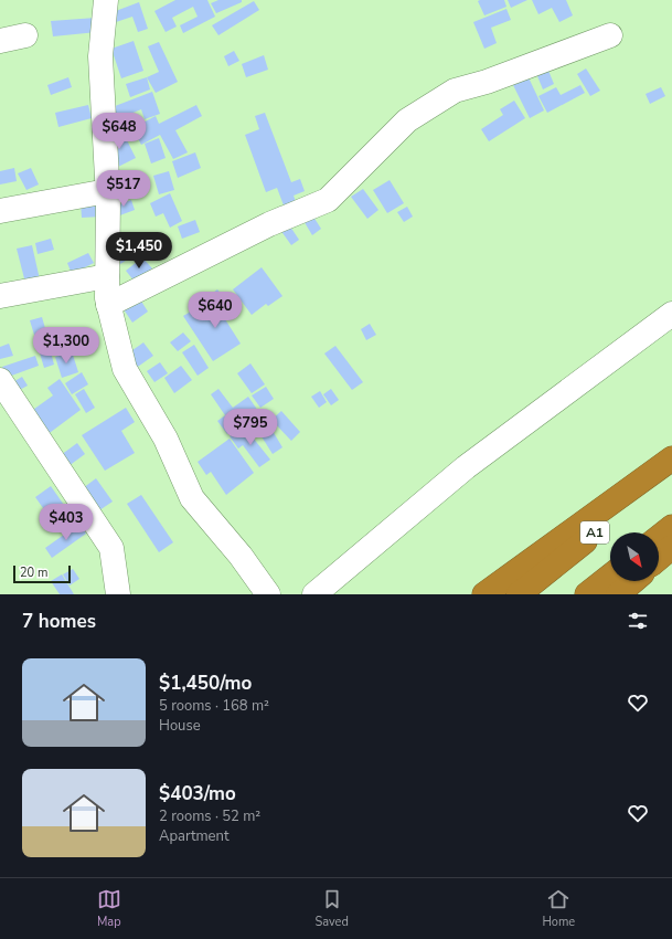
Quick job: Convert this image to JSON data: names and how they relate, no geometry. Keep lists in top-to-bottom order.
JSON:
{
  "streets": {
    "highway": ["A1"]
  },
  "scale_bar": "20 m",
  "north": "bottom right",
  "page": {
    "price": [
      "$648",
      "$517",
      "$1,450",
      "$640",
      "$1,300",
      "$795",
      "$403"
    ],
    "scale": "20 m",
    "heading": "7 homes",
    "list": [
      {
        "name": "$1,450/mo",
        "note": "5 rooms · 168 m² · House"
      },
      {
        "name": "$403/mo",
        "note": "2 rooms · 52 m² · Apartment"
      }
    ],
    "tabs": ["Map", "Saved", "Home"]
  }
}
